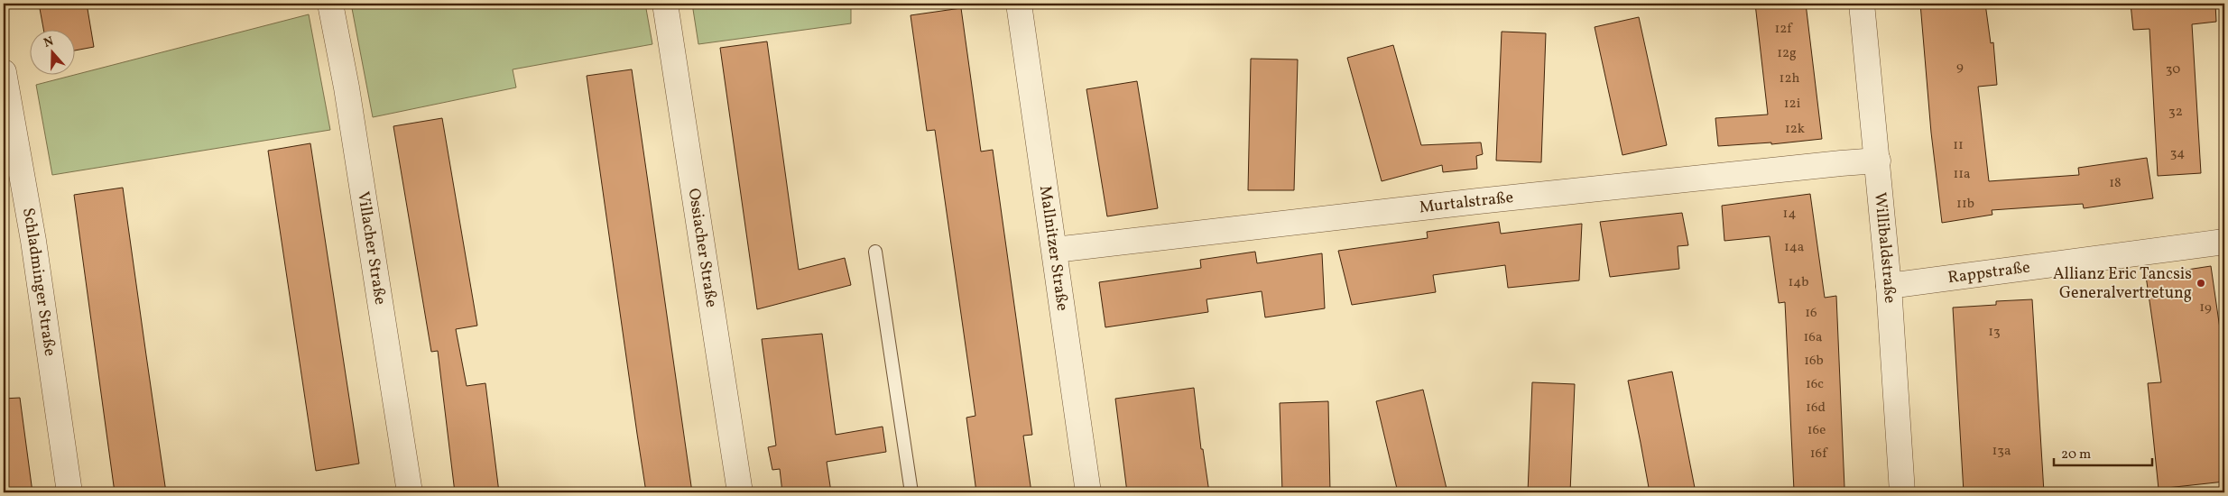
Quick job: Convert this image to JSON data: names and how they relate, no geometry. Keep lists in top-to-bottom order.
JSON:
{
  "streets": {
    "street": [
      "Murtalstraße",
      "Villacher Straße",
      "Ossiacher Straße",
      "Mallnitzer Straße",
      "Willibaldstraße",
      "Rappstraße",
      "Schladminger Straße"
    ]
  },
  "crossings": [
    ["Murtalstraße", "Mallnitzer Straße"],
    ["Murtalstraße", "Willibaldstraße"],
    ["Willibaldstraße", "Rappstraße"]
  ],
  "places": ["Allianz Eric Tancsis Generalvertretung"],
  "house_numbers": [
    "12f",
    "12g",
    "9",
    "30",
    "12h",
    "12i",
    "32",
    "12k",
    "11",
    "34",
    "11a",
    "18",
    "11b",
    "14",
    "14a",
    "14b",
    "19",
    "16",
    "13",
    "16a",
    "16b",
    "16c",
    "16d",
    "16e",
    "13a",
    "16f"
  ],
  "scale_bar": "20 m",
  "north": "top"
}
